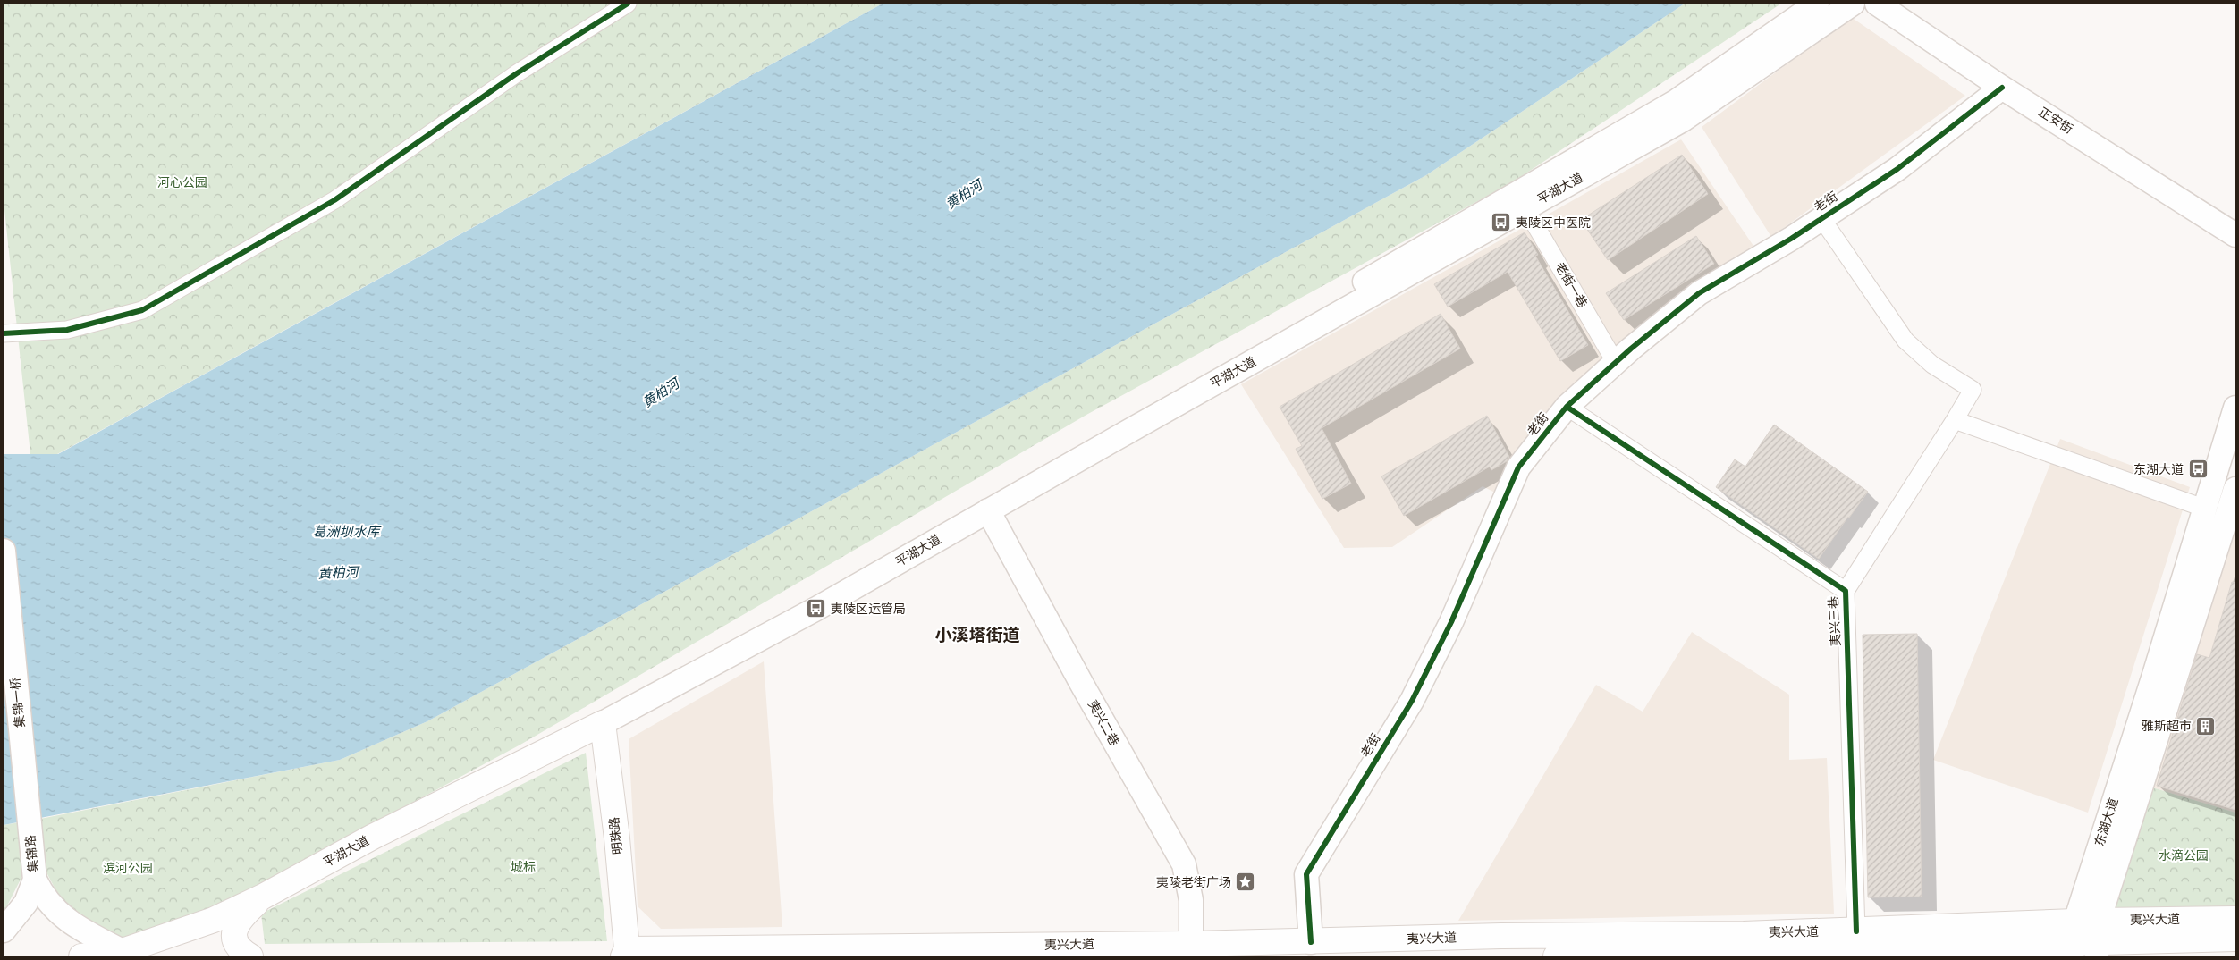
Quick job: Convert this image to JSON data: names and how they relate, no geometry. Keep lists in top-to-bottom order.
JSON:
{
  "streets": {
    "main road": [
      "正安街",
      "平湖大道",
      "老街",
      "集锦一桥",
      "夷兴二巷",
      "东湖大道",
      "明珠路",
      "集锦路",
      "夷兴大道"
    ],
    "street": ["老街一巷", "夷兴三巷"]
  },
  "crossings": [
    ["正安街", "老街"],
    ["平湖大道", "老街一巷"],
    ["平湖大道", "夷兴二巷"],
    ["平湖大道", "明珠路"],
    ["老街", "老街一巷"],
    ["老街", "夷兴三巷"],
    ["老街", "夷兴大道"],
    ["夷兴三巷", "夷兴大道"],
    ["集锦一桥", "集锦路"],
    ["夷兴二巷", "夷兴大道"],
    ["东湖大道", "夷兴大道"],
    ["明珠路", "夷兴大道"]
  ],
  "districts": ["小溪塔街道"],
  "water": ["黄柏河", "葛洲坝水库"],
  "parks": [
    "河心公园",
    "水滴公园",
    "城标",
    "滨河公园"
  ],
  "places": {
    "bus stop": ["夷陵区中医院", "东湖大道", "夷陵区运管局"],
    "building": ["雅斯超市"],
    "place": ["夷陵老街广场"]
  }
}
